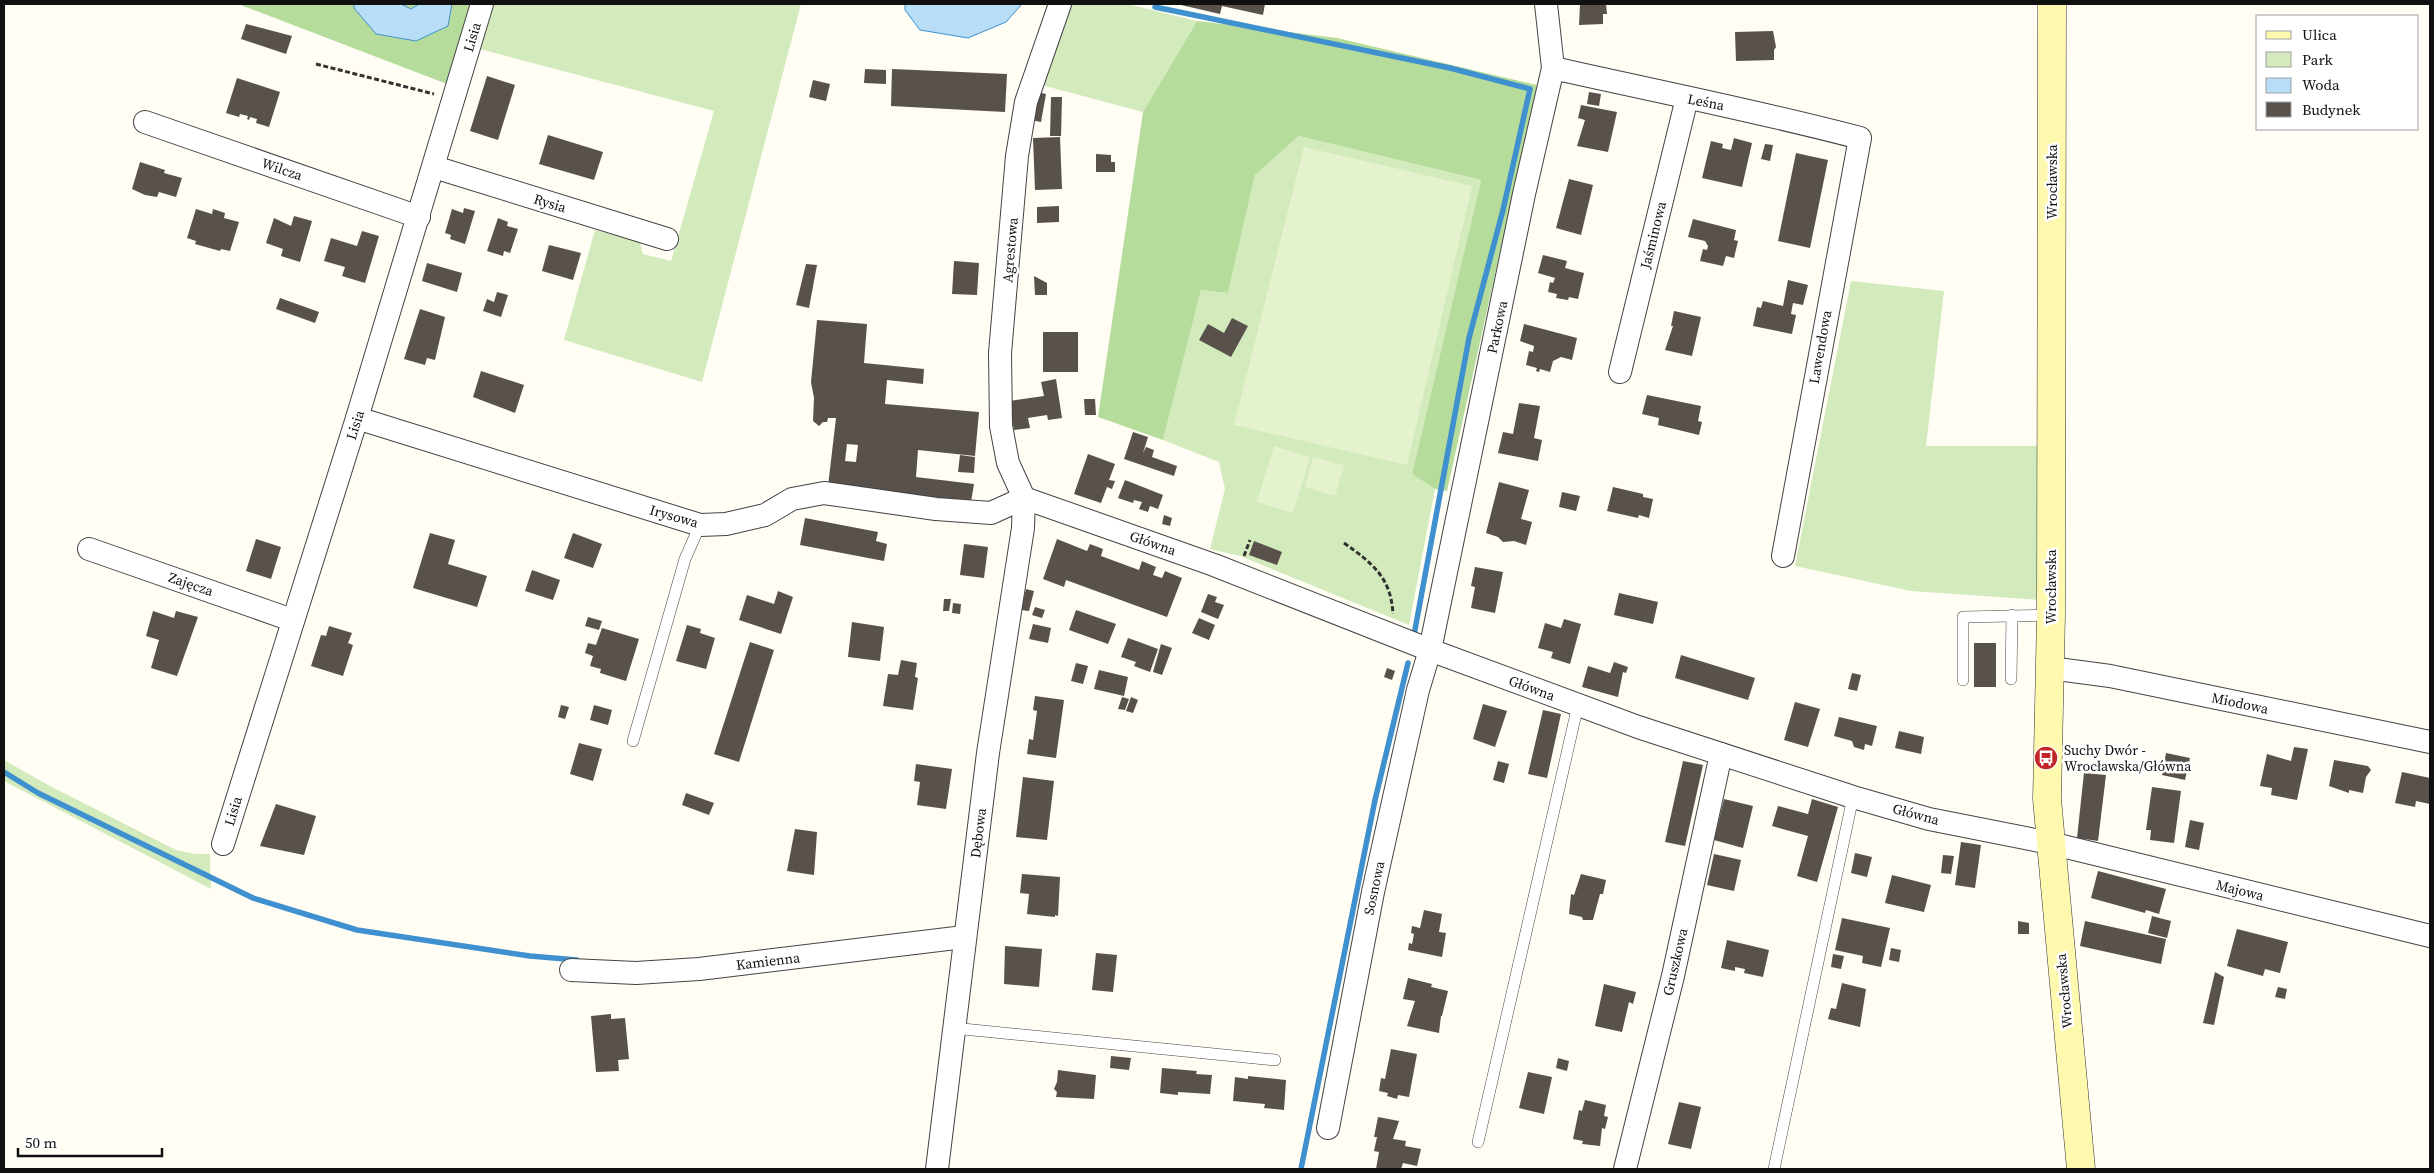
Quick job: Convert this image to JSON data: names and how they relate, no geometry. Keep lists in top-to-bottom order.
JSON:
{
  "streets": {
    "street": [
      "Lisia",
      "Leśna",
      "Wilcza",
      "Wrocławska",
      "Rysia",
      "Jaśminowa",
      "Agrestowa",
      "Parkowa",
      "Lawendowa",
      "Irysowa",
      "Główna",
      "Zajęcza",
      "Miodowa",
      "Dębowa",
      "Sosnowa",
      "Majowa",
      "Kamienna",
      "Gruszkowa"
    ]
  },
  "crossings": [
    ["Lisia", "Wilcza"],
    ["Lisia", "Rysia"],
    ["Lisia", "Irysowa"],
    ["Lisia", "Zajęcza"],
    ["Leśna", "Jaśminowa"],
    ["Leśna", "Parkowa"],
    ["Leśna", "Lawendowa"],
    ["Wrocławska", "Główna"],
    ["Wrocławska", "Miodowa"],
    ["Wrocławska", "Majowa"],
    ["Agrestowa", "Irysowa"],
    ["Agrestowa", "Główna"],
    ["Agrestowa", "Dębowa"],
    ["Parkowa", "Główna"],
    ["Parkowa", "Sosnowa"],
    ["Irysowa", "Główna"],
    ["Irysowa", "Dębowa"],
    ["Główna", "Dębowa"],
    ["Główna", "Sosnowa"],
    ["Główna", "Majowa"],
    ["Główna", "Gruszkowa"],
    ["Dębowa", "Kamienna"]
  ],
  "places": {
    "bus stop": ["Suchy Dwór - Wrocławska/Główna"]
  },
  "legend": [
    "Ulica",
    "Park",
    "Woda",
    "Budynek"
  ],
  "scale_bar": "50 m"
}
